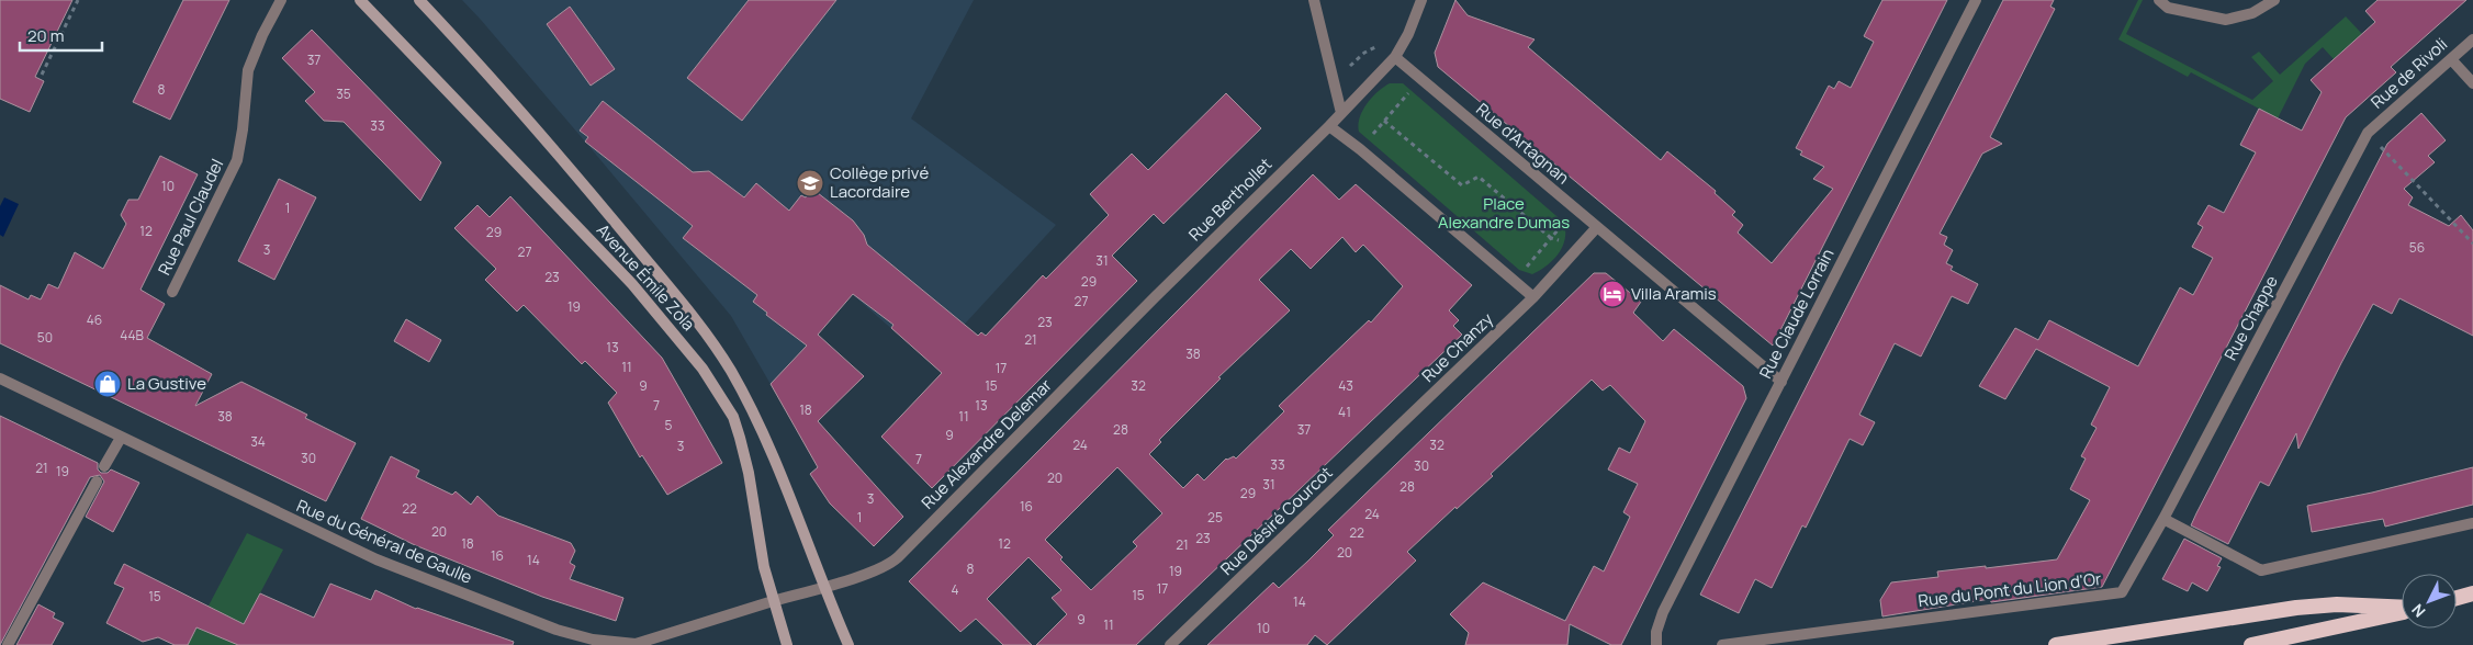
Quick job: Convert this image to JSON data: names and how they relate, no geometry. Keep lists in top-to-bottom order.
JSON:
{
  "streets": {
    "main road": ["Avenue Émile Zola"],
    "street": [
      "Rue de Rivoli",
      "Rue d'Artagnan",
      "Rue Berthollet",
      "Rue Paul Claudel",
      "Rue Claude Lorrain",
      "Rue Chappe",
      "Rue Chanzy",
      "Rue Alexandre Delemar",
      "Rue Désiré Courcot",
      "Rue du Général de Gaulle",
      "Rue du Pont du Lion d'Or"
    ]
  },
  "crossings": [
    ["Rue de Rivoli", "Rue Chappe"],
    ["Rue d'Artagnan", "Rue Claude Lorrain"],
    ["Rue Berthollet", "Rue Alexandre Delemar"],
    ["Avenue Émile Zola", "Rue Alexandre Delemar"],
    ["Avenue Émile Zola", "Rue du Général de Gaulle"],
    ["Rue Chappe", "Rue du Pont du Lion d'Or"],
    ["Rue Chanzy", "Rue Désiré Courcot"],
    ["Rue Alexandre Delemar", "Rue du Général de Gaulle"]
  ],
  "parks": ["Place Alexandre Dumas"],
  "places": {
    "school or university": ["Collège privé Lacordaire"],
    "hotel": ["Villa Aramis"],
    "shop": ["La Gustive"]
  },
  "house_numbers": [
    "37",
    "8",
    "35",
    "33",
    "10",
    "1",
    "12",
    "29",
    "56",
    "3",
    "27",
    "31",
    "23",
    "29",
    "27",
    "19",
    "46",
    "23",
    "44B",
    "50",
    "21",
    "13",
    "38",
    "11",
    "17",
    "9",
    "15",
    "32",
    "43",
    "7",
    "13",
    "18",
    "41",
    "38",
    "11",
    "5",
    "28",
    "37",
    "9",
    "34",
    "24",
    "32",
    "3",
    "30",
    "7",
    "33",
    "30",
    "21",
    "19",
    "20",
    "31",
    "28",
    "29",
    "3",
    "16",
    "22",
    "24",
    "1",
    "25",
    "20",
    "22",
    "23",
    "18",
    "12",
    "21",
    "20",
    "16",
    "14",
    "8",
    "19",
    "17",
    "4",
    "15",
    "15",
    "14",
    "9",
    "11",
    "10"
  ],
  "scale_bar": "20 m",
  "north": "bottom left"
}
